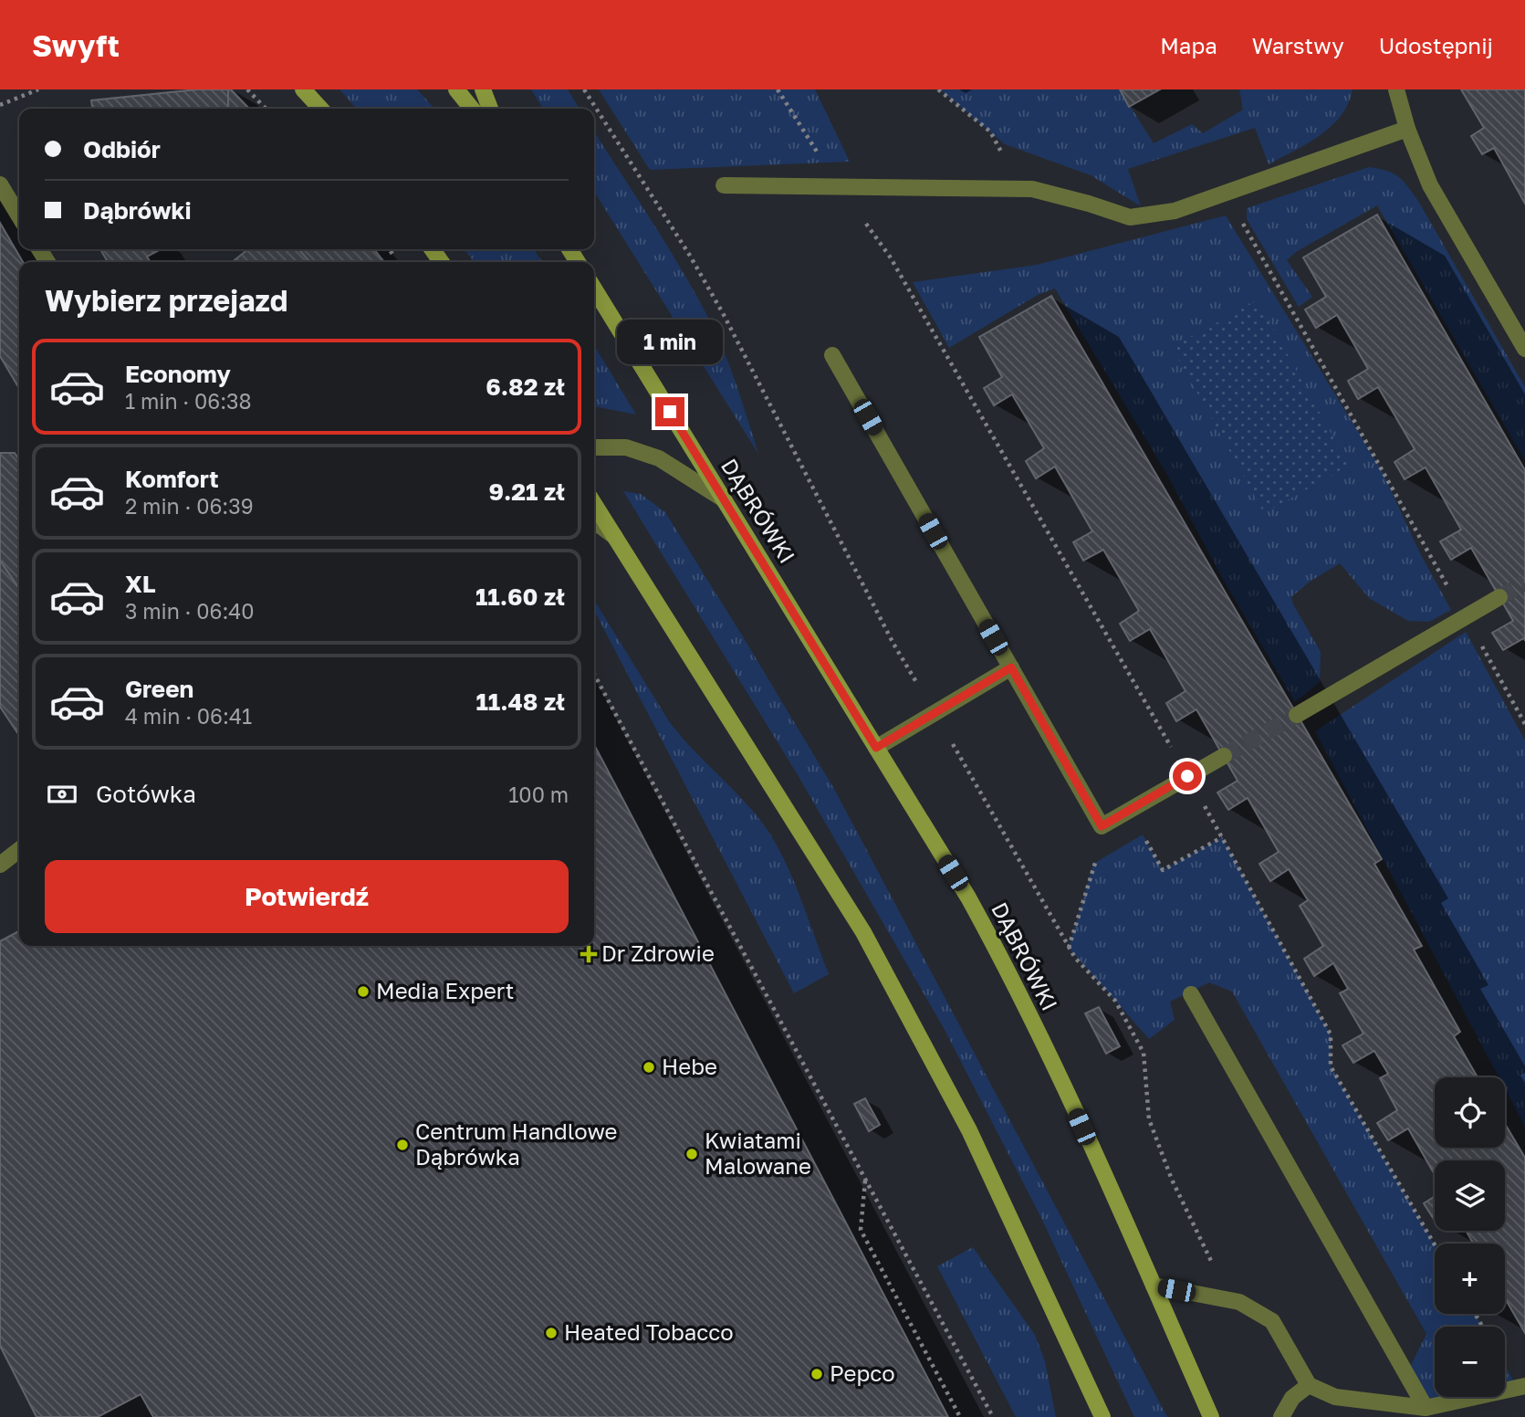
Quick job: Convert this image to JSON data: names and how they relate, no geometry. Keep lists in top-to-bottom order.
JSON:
{
  "streets": {
    "main road": ["DĄBRÓWKI"]
  },
  "places": {
    "health": ["Dr Zdrowie"],
    "other": [
      "Media Expert",
      "Hebe",
      "Centrum Handlowe Dąbrówka",
      "Kwiatami Malowane",
      "Heated Tobacco",
      "Pepco"
    ]
  },
  "page": {
    "header": "Swyft",
    "nav": ["Mapa", "Warstwy", "Udostępnij"],
    "banner": ["Odbiór", "Dąbrówki"],
    "heading": "Wybierz przejazd",
    "bubble": "1 min",
    "list": [
      {
        "name": "Economy",
        "note": "1 min · 06:38",
        "value": "6.82 zł"
      },
      {
        "name": "Komfort",
        "note": "2 min · 06:39",
        "value": "9.21 zł"
      },
      {
        "name": "XL",
        "note": "3 min · 06:40",
        "value": "11.60 zł"
      },
      {
        "name": "Green",
        "note": "4 min · 06:41",
        "value": "11.48 zł"
      }
    ],
    "pay": ["Gotówka", "100 m"],
    "buttons": "Potwierdź",
    "map_buttons": ["+", "−"]
  }
}
